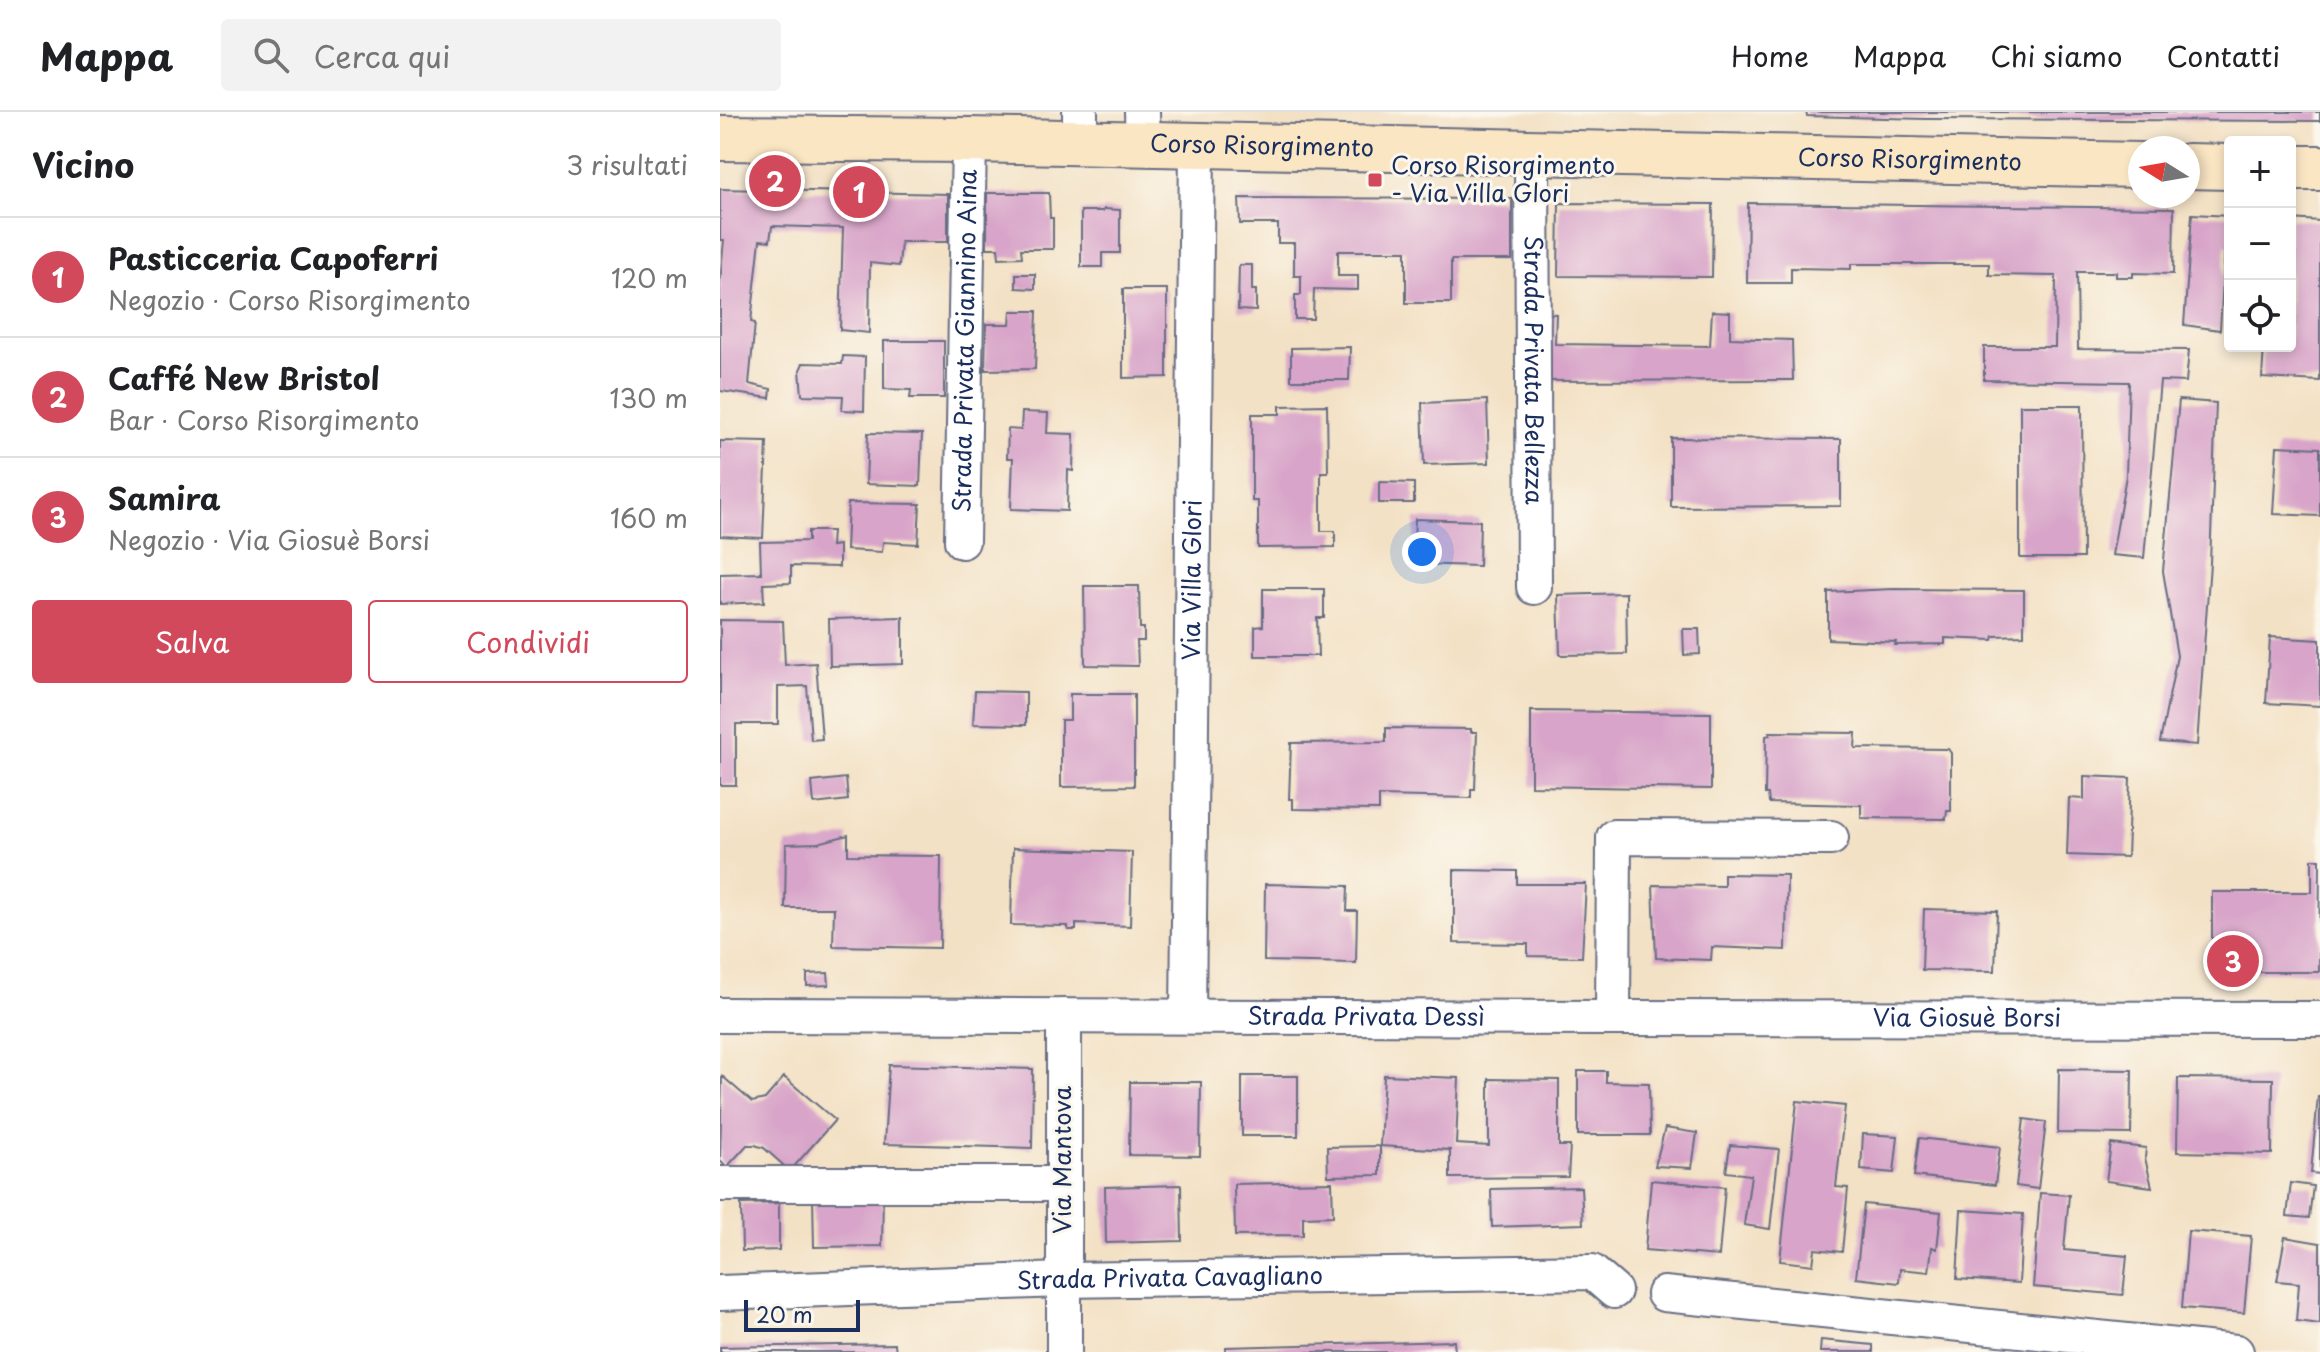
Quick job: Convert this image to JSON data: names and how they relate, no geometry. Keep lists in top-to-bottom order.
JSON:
{
  "streets": {
    "main road": ["Corso Risorgimento"],
    "street": [
      "Strada Privata Giannino Aina",
      "Strada Privata Bellezza",
      "Via Villa Glori",
      "Strada Privata Dessì",
      "Via Giosuè Borsi",
      "Via Mantova",
      "Strada Privata Cavagliano"
    ]
  },
  "crossings": [
    ["Corso Risorgimento", "Strada Privata Giannino Aina"],
    ["Corso Risorgimento", "Strada Privata Bellezza"],
    ["Corso Risorgimento", "Via Villa Glori"],
    ["Via Villa Glori", "Strada Privata Dessì"],
    ["Strada Privata Dessì", "Via Giosuè Borsi"],
    ["Strada Privata Dessì", "Via Mantova"],
    ["Via Mantova", "Strada Privata Cavagliano"]
  ],
  "places": {
    "transit": ["Corso Risorgimento - Via Villa Glori"]
  },
  "scale_bar": "20 m",
  "north": "left",
  "page": {
    "header": "Mappa",
    "search": "Cerca qui",
    "nav": [
      "Home",
      "Mappa",
      "Chi siamo",
      "Contatti"
    ],
    "heading": ["Vicino", "3 risultati"],
    "map_buttons": ["+", "−"],
    "pins": ["2", "1", "3"],
    "list": [
      {
        "mark": "1",
        "name": "Pasticceria Capoferri",
        "note": "Negozio · Corso Risorgimento",
        "value": "120 m"
      },
      {
        "mark": "2",
        "name": "Caffé New Bristol",
        "note": "Bar · Corso Risorgimento",
        "value": "130 m"
      },
      {
        "mark": "3",
        "name": "Samira",
        "note": "Negozio · Via Giosuè Borsi",
        "value": "160 m"
      }
    ],
    "buttons": ["Salva", "Condividi"],
    "scale": "20 m"
  }
}
